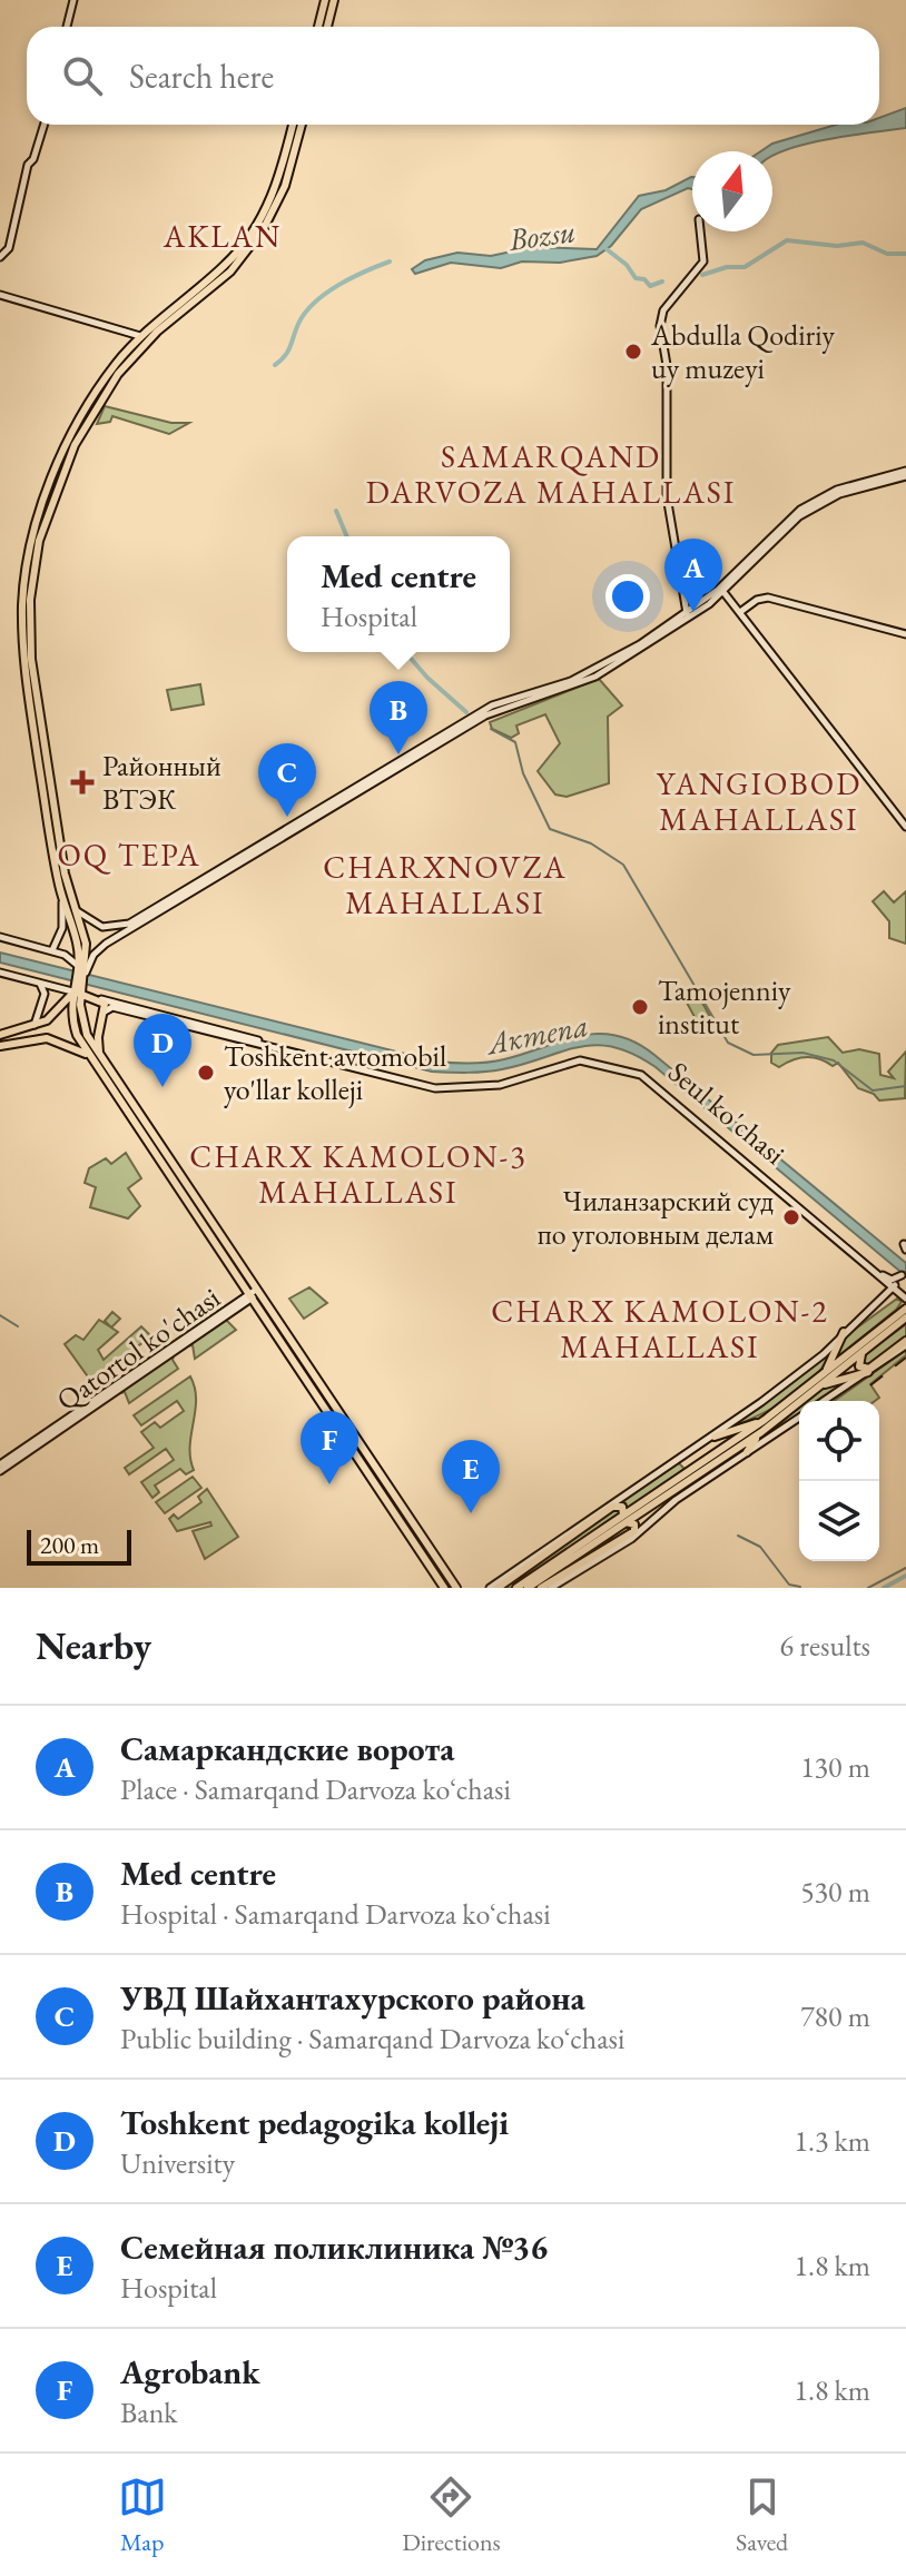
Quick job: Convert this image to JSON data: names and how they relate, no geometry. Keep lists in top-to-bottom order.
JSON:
{
  "streets": {
    "main road": ["Seul ko'chasi", "Qatortol ko'chasi"]
  },
  "districts": [
    "AKLAN",
    "SAMARQAND DARVOZA MAHALLASI",
    "YANGIOBOD MAHALLASI",
    "OQ TEPA",
    "CHARXNOVZA MAHALLASI",
    "CHARX KAMOLON-3 MAHALLASI",
    "CHARX KAMOLON-2 MAHALLASI"
  ],
  "water": ["Bozsu", "Актепа"],
  "places": {
    "other": [
      "Abdulla Qodiriy uy muzeyi",
      "Tamojenniy institut",
      "Toshkent avtomobil yo'llar kolleji",
      "Чиланзарский суд по уголовным делам"
    ],
    "health": ["Районный ВТЭК"]
  },
  "scale_bar": "200 m",
  "north": "top",
  "page": {
    "search": "Search here",
    "popup": ["Med centre", "Hospital"],
    "pins": [
      "A",
      "B",
      "C",
      "D",
      "F",
      "E"
    ],
    "scale": "200 m",
    "heading": ["Nearby", "6 results"],
    "list": [
      {
        "mark": "A",
        "name": "Самаркандские ворота",
        "note": "Place · Samarqand Darvoza koʻchasi",
        "value": "130 m"
      },
      {
        "mark": "B",
        "name": "Med centre",
        "note": "Hospital · Samarqand Darvoza koʻchasi",
        "value": "530 m"
      },
      {
        "mark": "C",
        "name": "УВД Шайхантахурского района",
        "note": "Public building · Samarqand Darvoza koʻchasi",
        "value": "780 m"
      },
      {
        "mark": "D",
        "name": "Toshkent pedagogika kolleji",
        "note": "University",
        "value": "1.3 km"
      },
      {
        "mark": "E",
        "name": "Семейная поликлиника №36",
        "note": "Hospital",
        "value": "1.8 km"
      },
      {
        "mark": "F",
        "name": "Agrobank",
        "note": "Bank",
        "value": "1.8 km"
      }
    ],
    "nav": ["Map", "Directions", "Saved"]
  }
}
